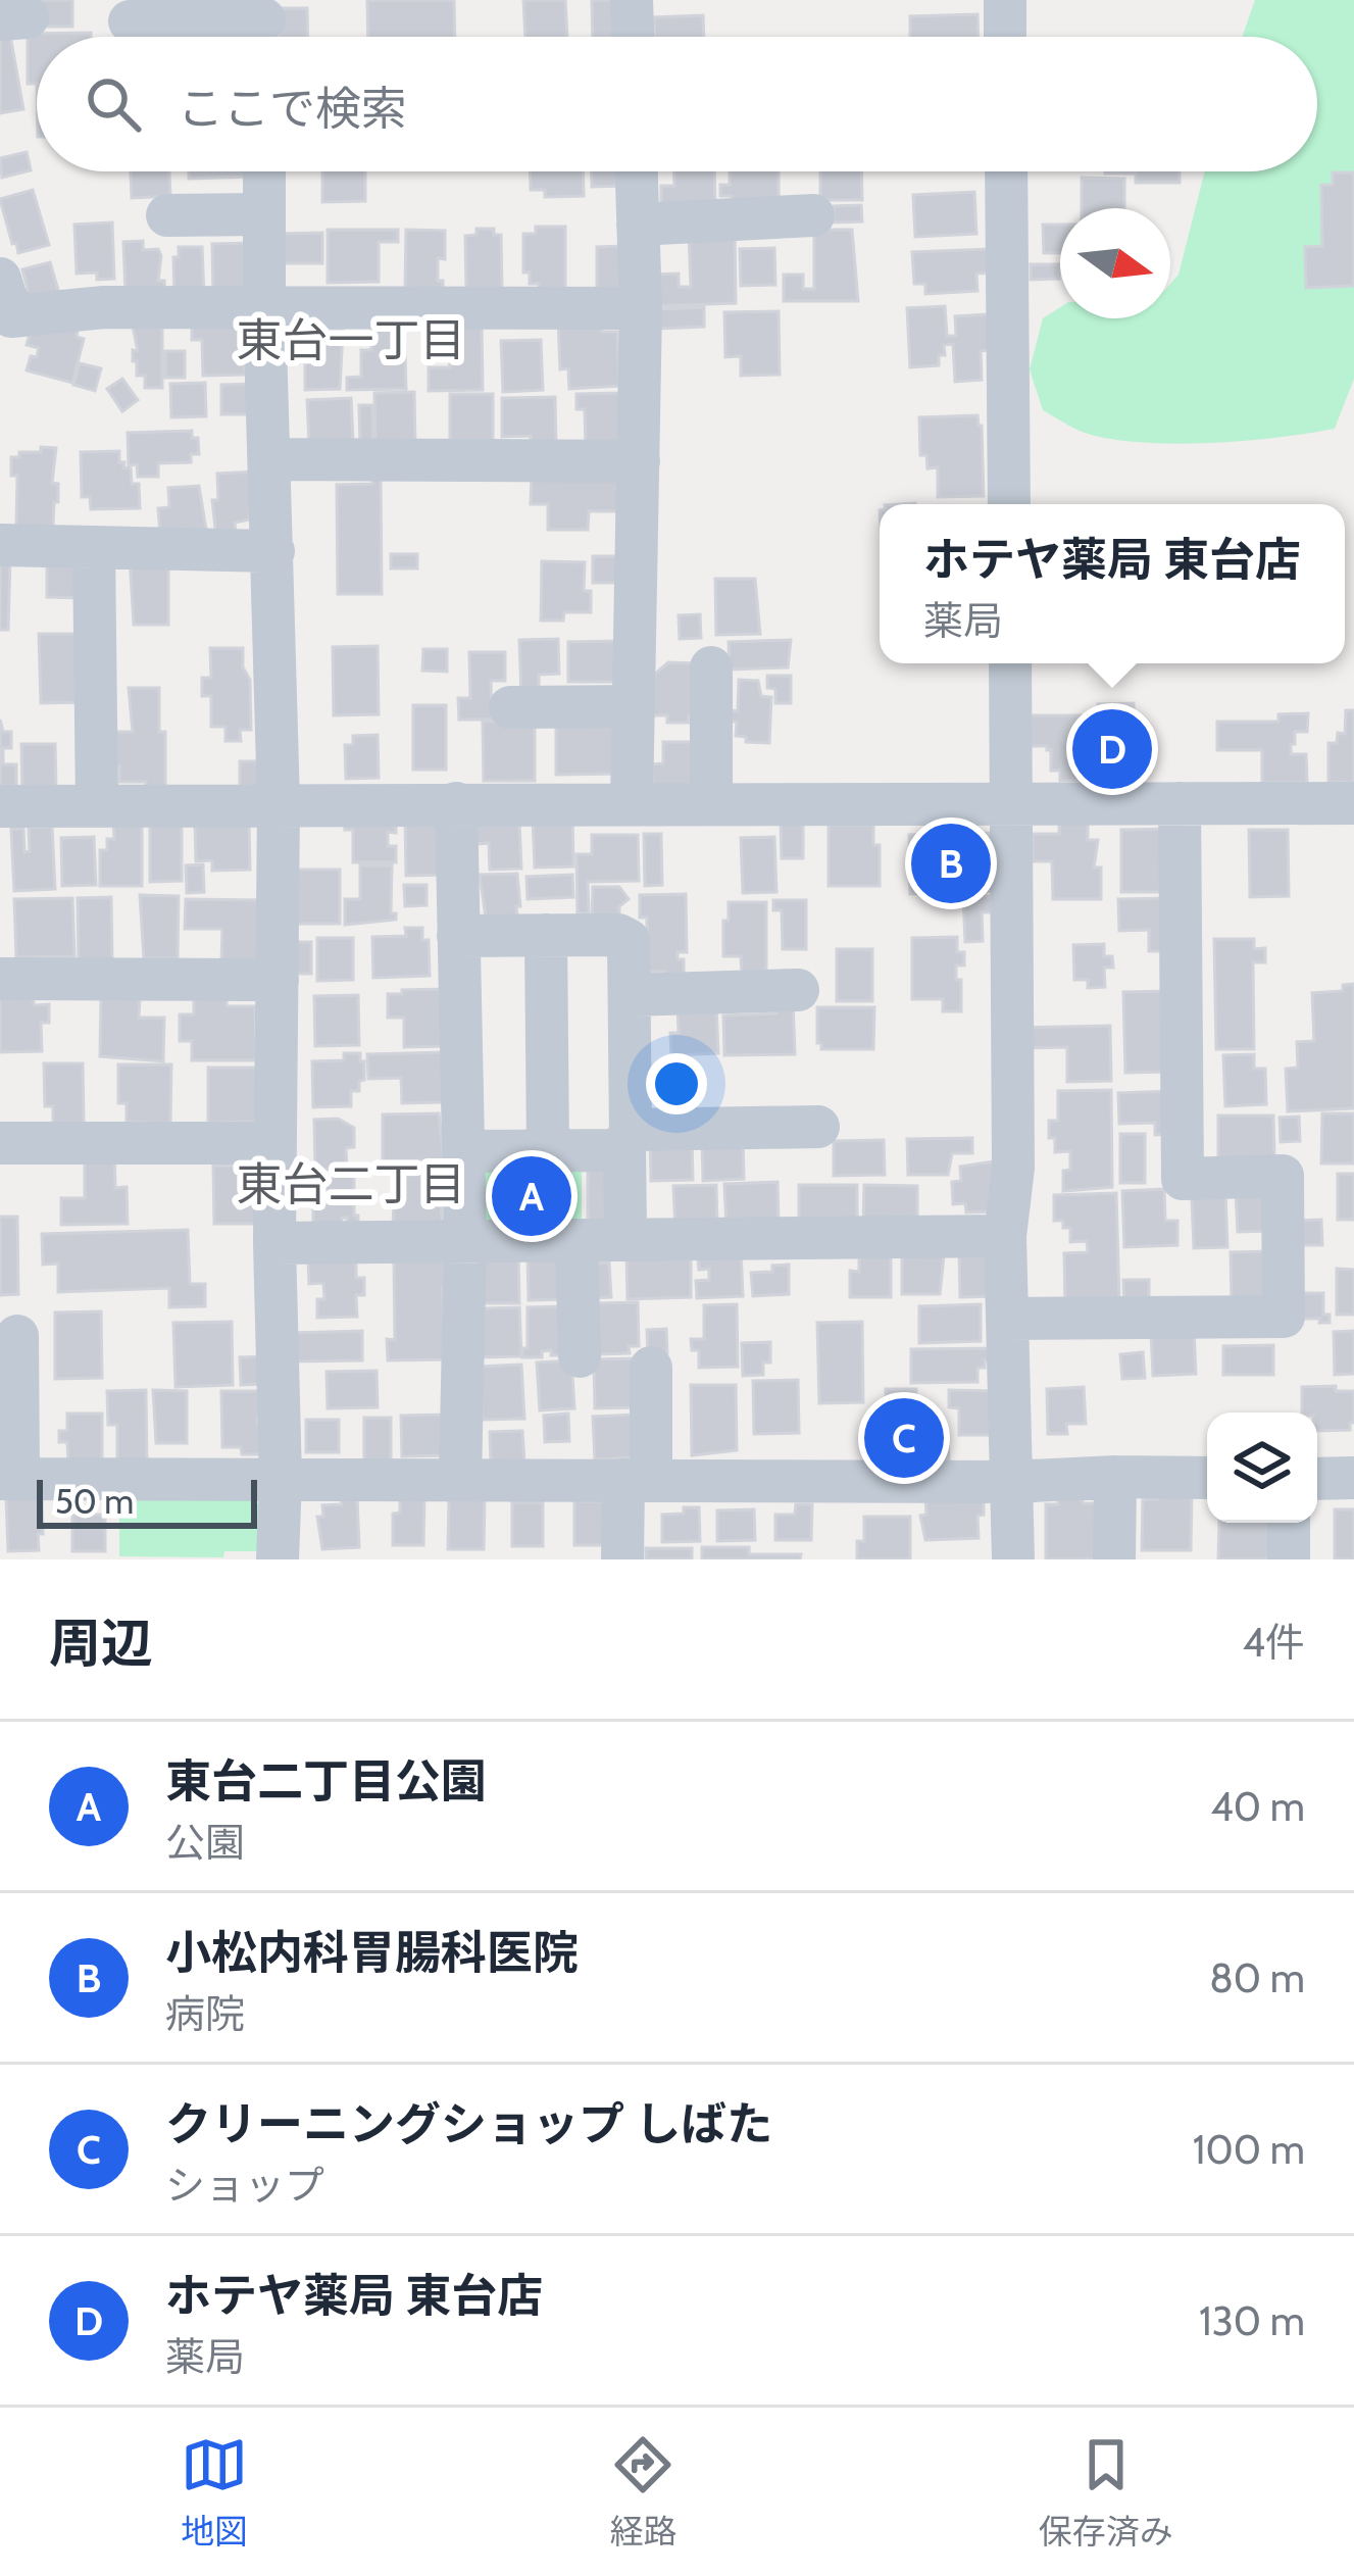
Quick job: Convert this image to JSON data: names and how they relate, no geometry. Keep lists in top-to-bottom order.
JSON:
{
  "districts": ["東台一丁目", "東台二丁目"],
  "scale_bar": "50 m",
  "north": "right",
  "page": {
    "search": "ここで検索",
    "popup": ["ホテヤ薬局 東台店", "薬局"],
    "pins": [
      "D",
      "B",
      "A",
      "C"
    ],
    "scale": "50 m",
    "heading": ["周辺", "4件"],
    "list": [
      {
        "mark": "A",
        "name": "東台二丁目公園",
        "note": "公園",
        "value": "40 m"
      },
      {
        "mark": "B",
        "name": "小松内科胃腸科医院",
        "note": "病院",
        "value": "80 m"
      },
      {
        "mark": "C",
        "name": "クリーニングショップ しばた",
        "note": "ショップ",
        "value": "100 m"
      },
      {
        "mark": "D",
        "name": "ホテヤ薬局 東台店",
        "note": "薬局",
        "value": "130 m"
      }
    ],
    "nav": ["地図", "経路", "保存済み"]
  }
}
